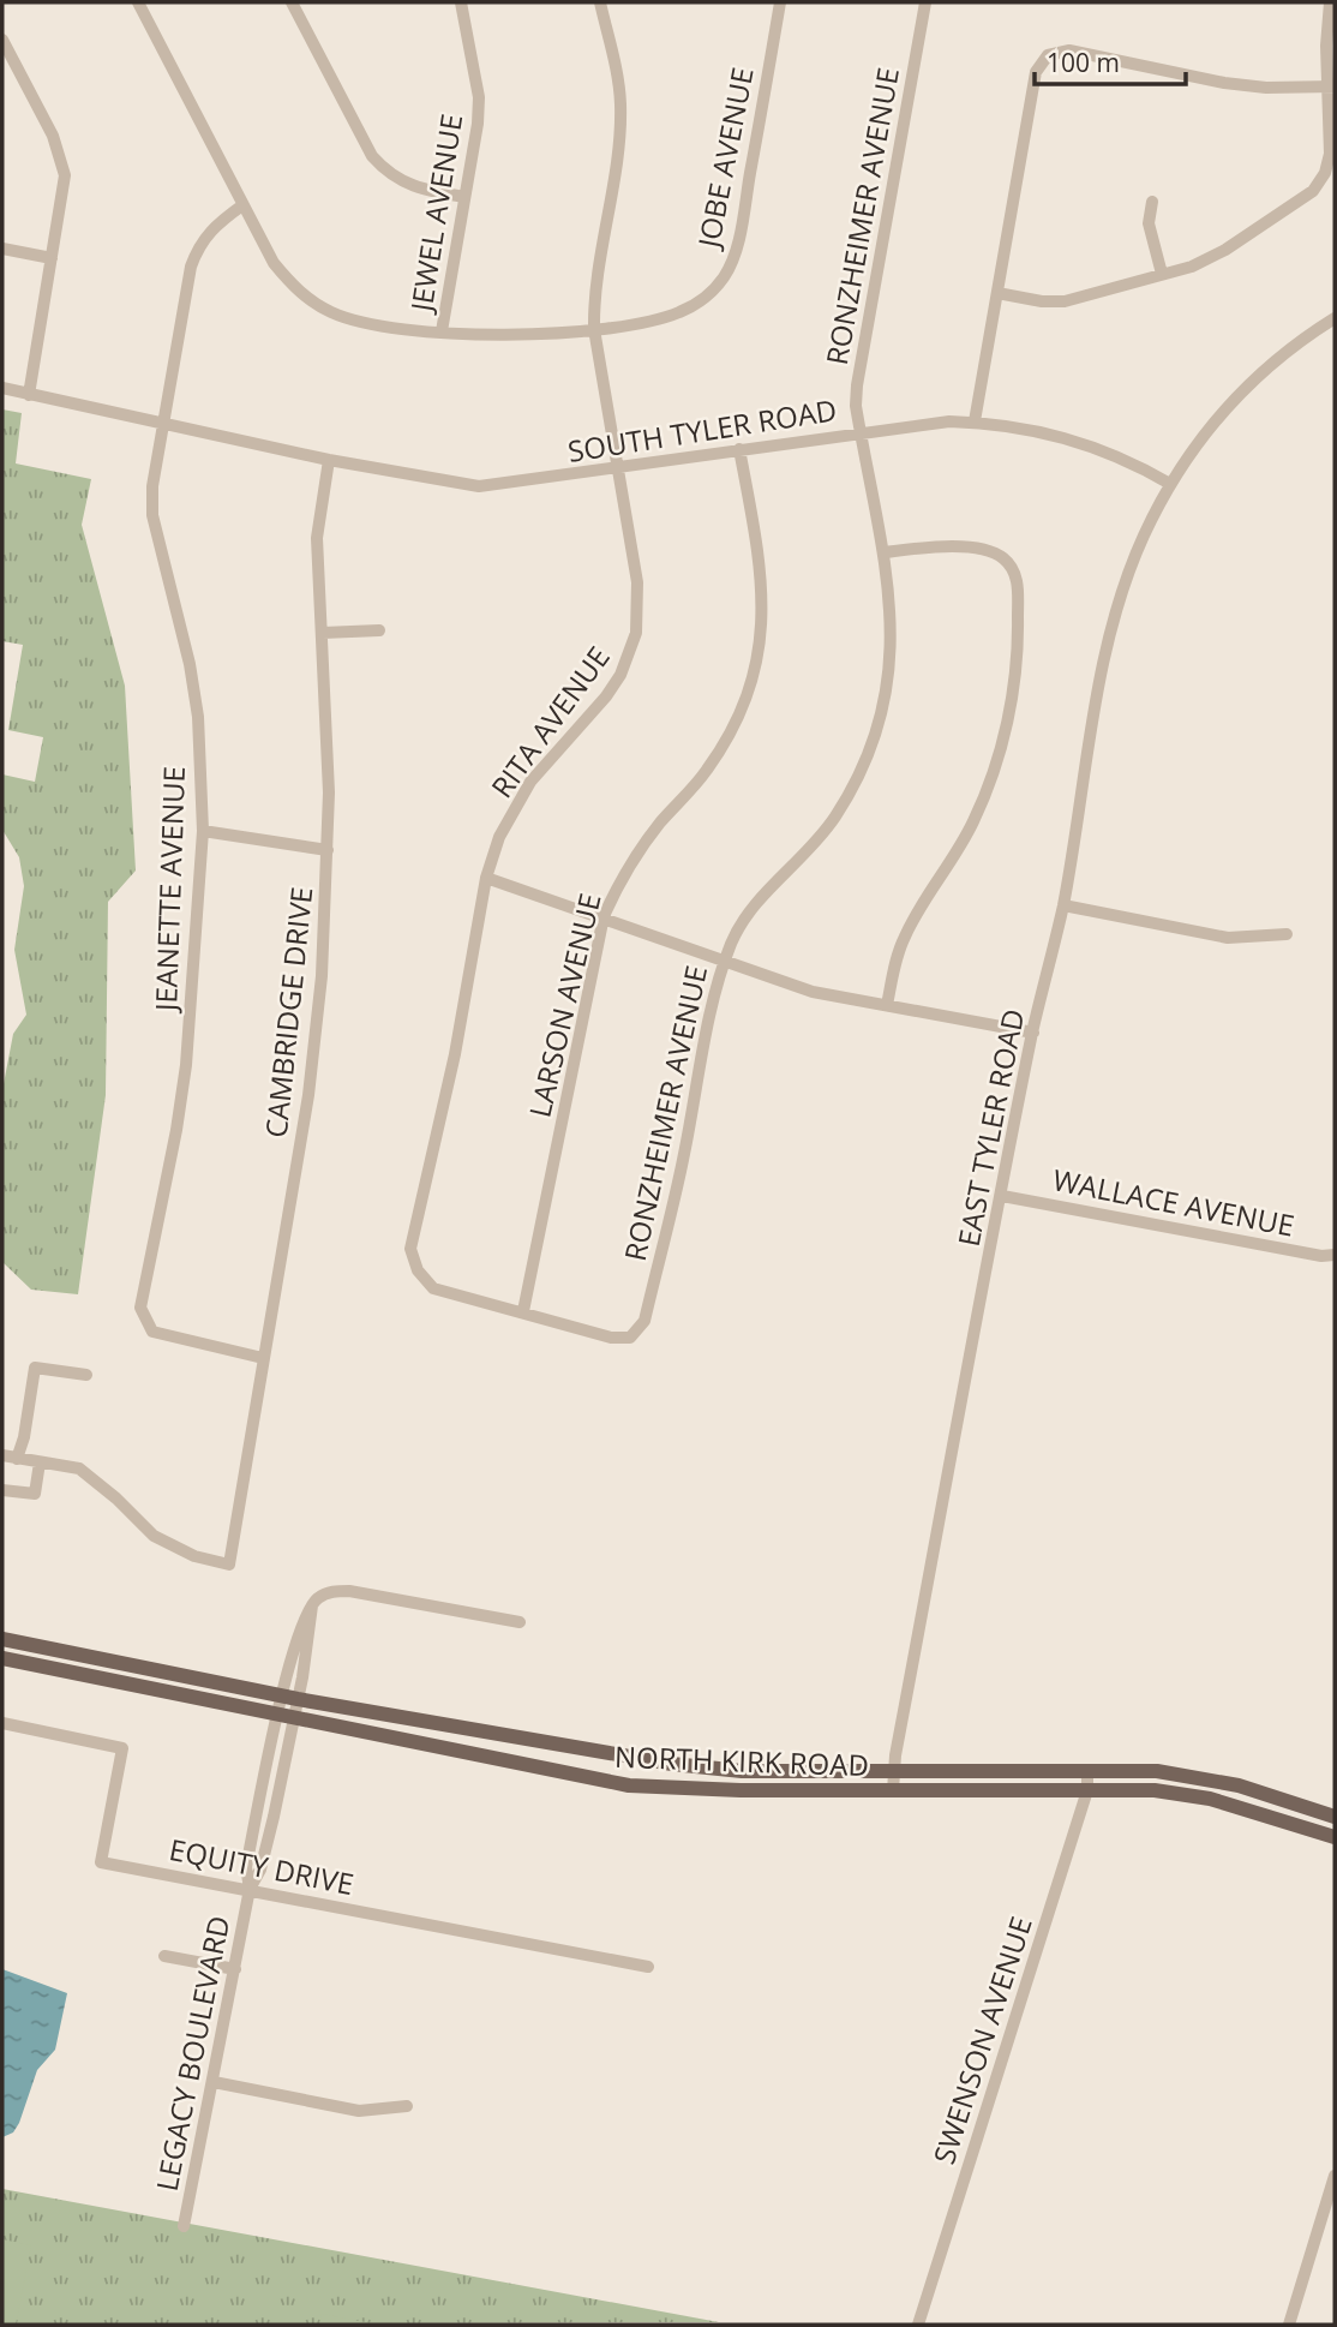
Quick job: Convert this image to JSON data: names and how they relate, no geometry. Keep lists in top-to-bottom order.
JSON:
{
  "streets": {
    "main road": ["NORTH KIRK ROAD"],
    "street": [
      "JOBE AVENUE",
      "JEWEL AVENUE",
      "RONZHEIMER AVENUE",
      "SOUTH TYLER ROAD",
      "RITA AVENUE",
      "JEANETTE AVENUE",
      "LARSON AVENUE",
      "CAMBRIDGE DRIVE",
      "EAST TYLER ROAD",
      "WALLACE AVENUE",
      "EQUITY DRIVE",
      "SWENSON AVENUE",
      "LEGACY BOULEVARD"
    ]
  },
  "crossings": [
    ["JOBE AVENUE", "JEWEL AVENUE"],
    ["JOBE AVENUE", "RITA AVENUE"],
    ["JOBE AVENUE", "JEANETTE AVENUE"],
    ["RONZHEIMER AVENUE", "SOUTH TYLER ROAD"],
    ["RONZHEIMER AVENUE", "RITA AVENUE"],
    ["RONZHEIMER AVENUE", "LARSON AVENUE"],
    ["SOUTH TYLER ROAD", "RITA AVENUE"],
    ["SOUTH TYLER ROAD", "JEANETTE AVENUE"],
    ["SOUTH TYLER ROAD", "LARSON AVENUE"],
    ["SOUTH TYLER ROAD", "CAMBRIDGE DRIVE"],
    ["SOUTH TYLER ROAD", "EAST TYLER ROAD"],
    ["RITA AVENUE", "LARSON AVENUE"],
    ["JEANETTE AVENUE", "CAMBRIDGE DRIVE"],
    ["EAST TYLER ROAD", "WALLACE AVENUE"],
    ["EAST TYLER ROAD", "NORTH KIRK ROAD"],
    ["NORTH KIRK ROAD", "SWENSON AVENUE"],
    ["NORTH KIRK ROAD", "LEGACY BOULEVARD"],
    ["EQUITY DRIVE", "LEGACY BOULEVARD"]
  ],
  "scale_bar": "100 m"
}
